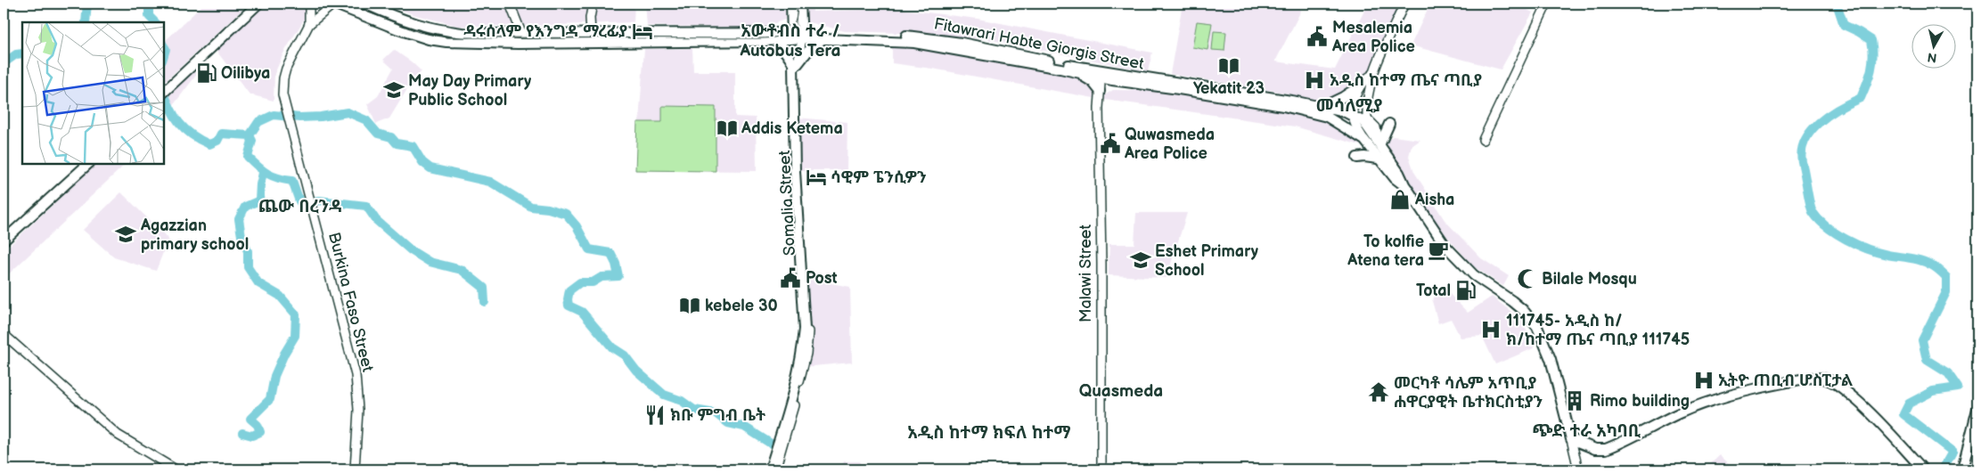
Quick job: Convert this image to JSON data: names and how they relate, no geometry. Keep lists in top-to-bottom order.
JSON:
{
  "streets": {
    "main road": [
      "Fitawrari Habte Giorgis Street",
      "Somalia Street",
      "Malawi Street",
      "Burkina Faso Street"
    ]
  },
  "crossings": [
    ["Fitawrari Habte Giorgis Street", "Somalia Street"],
    ["Fitawrari Habte Giorgis Street", "Malawi Street"]
  ],
  "districts": [
    "አውቶብስ ተራ / Autobus Tera",
    "መሳለሚያ",
    "ጨው በረንዳ",
    "Quasmeda",
    "ጭድ ተራ አካባቢ",
    "አዲስ ከተማ ክፍለ ከተማ"
  ],
  "places": {
    "hotel": ["ዳሩሰላም የእንግዳ ማረፊያ", "ሳዊም ፔንሲዎን"],
    "public building": ["Mesalemia Area Police", "Quwasmeda Area Police", "Post"],
    "library": ["Yekatit 23", "Addis Ketema", "kebele 30"],
    "fuel station": ["Oilibya", "Total"],
    "hospital": ["አዲስ ከተማ ጤና ጣቢያ", "111745- አዲስ ከ/ ክ/ከተማ ጤና ጣቢያ 111745", "ኢትዮ ጠቢብ ሆስፒታል"],
    "school or university": ["May Day Primary Public School", "Agazzian primary school", "Eshet Primary School"],
    "shop": ["Aisha"],
    "cafe": ["To kolfie Atena tera"],
    "mosque": ["Bilale Mosqu"],
    "temple": ["መርካቶ ሳሌም አጥቢያ ሐዋርያዊት ቤተክርስቲያን"],
    "building": ["Rimo building"],
    "restaurant": ["ክቡ ምግብ ቤት"]
  },
  "north": "bottom"
}
